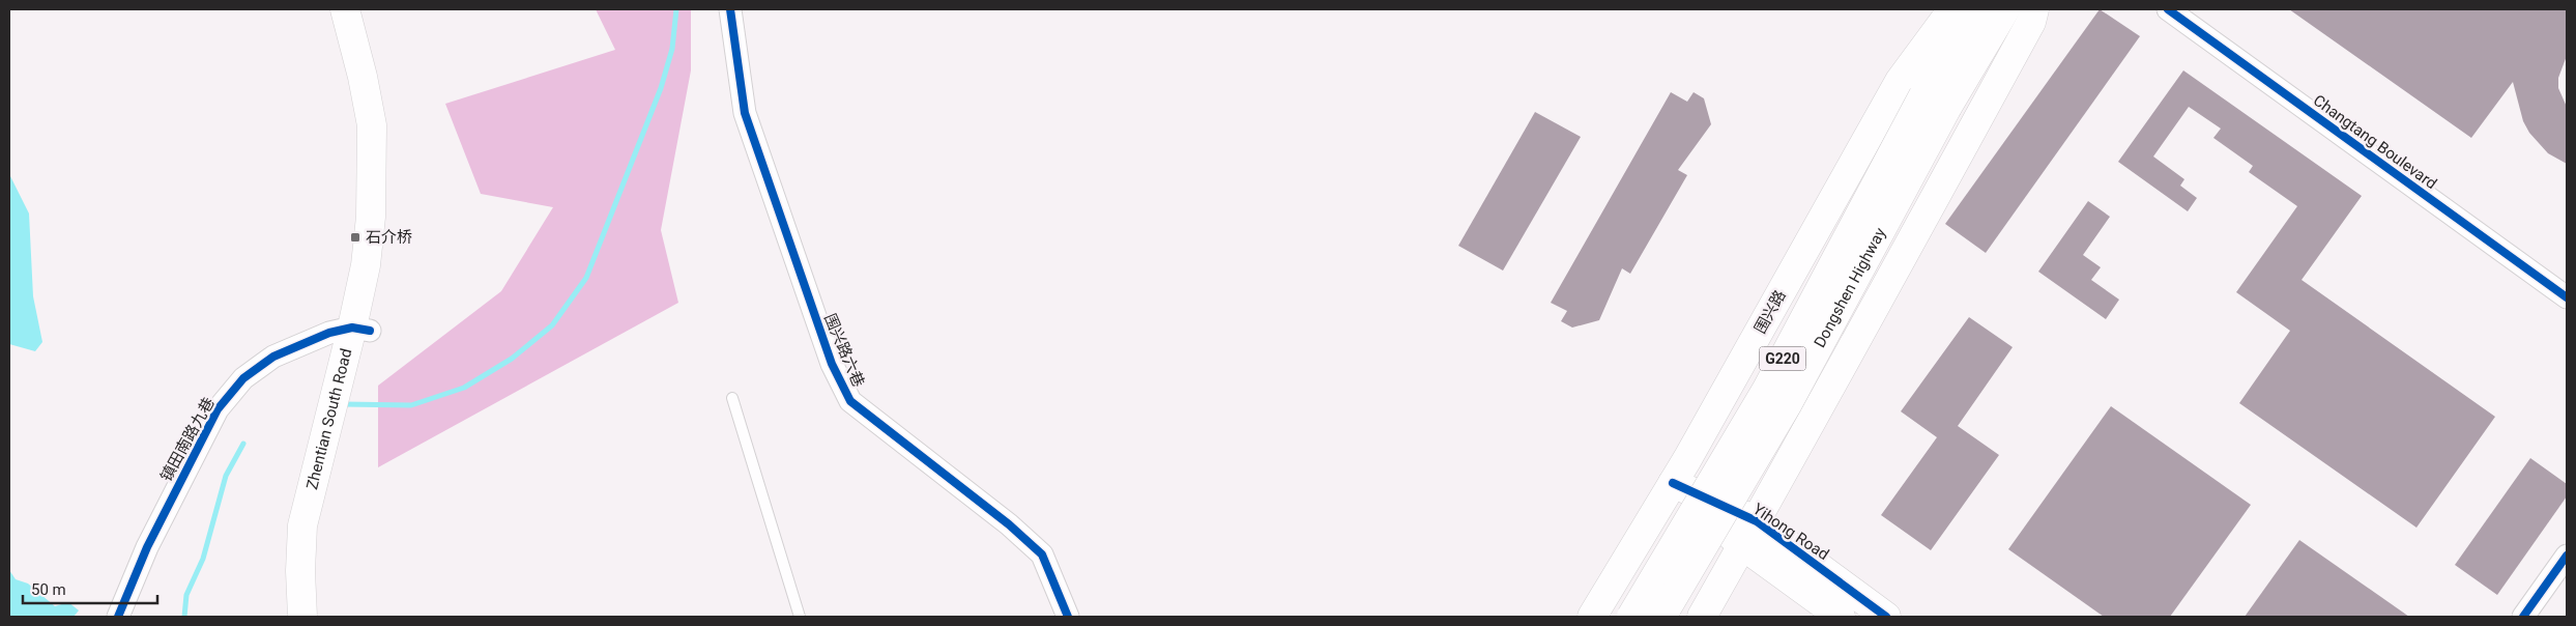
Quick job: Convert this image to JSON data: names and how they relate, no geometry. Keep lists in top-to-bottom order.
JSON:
{
  "streets": {
    "main road": [
      "Dongshen Highway",
      "围兴路",
      "G220",
      "Zhentian South Road",
      "Yihong Road"
    ],
    "street": ["Changtang Boulevard", "围兴路六巷", "镇田南路九巷"]
  },
  "crossings": [
    ["围兴路", "Yihong Road"],
    ["Zhentian South Road", "镇田南路九巷"]
  ],
  "places": {
    "transit": ["石介桥"]
  },
  "scale_bar": "50 m"
}
